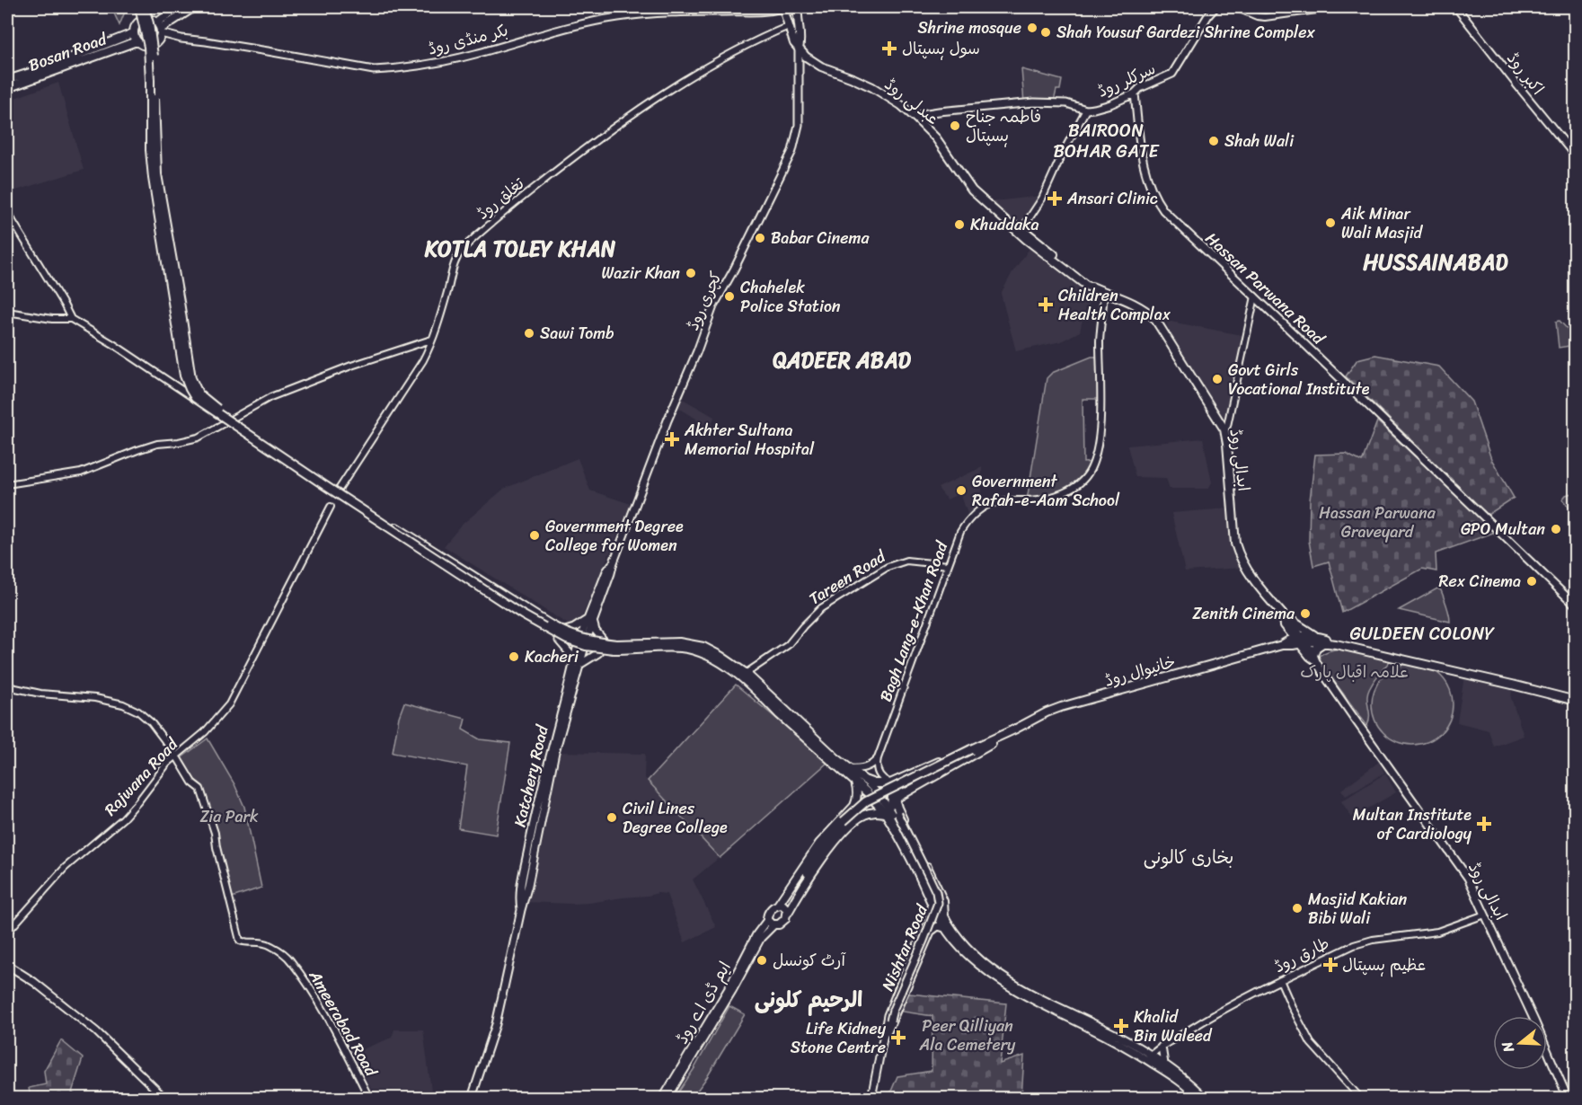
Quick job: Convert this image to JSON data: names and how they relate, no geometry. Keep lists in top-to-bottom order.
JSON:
{
  "streets": {
    "main road": [
      "بکر منڈی روڈ",
      "Bosan Road",
      "اکبر روڈ",
      "سرکلر روڈ",
      "عبدلی روڈ",
      "Hassan Parwana Road",
      "کچری روڈ",
      "ابدالی روڈ",
      "خانیوال روڈ",
      "Katchery Road",
      "Nishtar Road",
      "ایم ڈی اے روڈ"
    ],
    "street": [
      "تغلق روڈ",
      "Tareen Road",
      "Bagh Lang-e-Khan Road",
      "Rajwana Road",
      "طارق روڈ",
      "Ameerabad Road"
    ]
  },
  "crossings": [
    ["بکر منڈی روڈ", "Bosan Road"],
    ["بکر منڈی روڈ", "عبدلی روڈ"],
    ["سرکلر روڈ", "عبدلی روڈ"],
    ["سرکلر روڈ", "Hassan Parwana Road"],
    ["عبدلی روڈ", "تغلق روڈ"],
    ["عبدلی روڈ", "کچری روڈ"],
    ["عبدلی روڈ", "ابدالی روڈ"],
    ["کچری روڈ", "Katchery Road"],
    ["ابدالی روڈ", "Bagh Lang-e-Khan Road"],
    ["ابدالی روڈ", "طارق روڈ"],
    ["Tareen Road", "Bagh Lang-e-Khan Road"],
    ["خانیوال روڈ", "ایم ڈی اے روڈ"],
    ["Rajwana Road", "Ameerabad Road"]
  ],
  "districts": [
    "BAIROON BOHAR GATE",
    "KOTLA TOLEY KHAN",
    "HUSSAINABAD",
    "QADEER ABAD",
    "GULDEEN COLONY",
    "بخاری کالونی",
    "الرحیم کلونی"
  ],
  "parks": [
    "Hassan Parwana Graveyard",
    "علامہ اقبال پارک",
    "Zia Park",
    "Peer Qilliyan Ala Cemetery"
  ],
  "places": {
    "other": [
      "Shrine mosque",
      "Shah Yousuf Gardezi Shrine Complex",
      "فاطمہ جناح ہسپتال",
      "Shah Wali",
      "Aik Minar Wali Masjid",
      "Khuddaka",
      "Babar Cinema",
      "Wazir Khan",
      "Chahelek Police Station",
      "Sawi Tomb",
      "Govt Girls Vocational Institute",
      "Government Rafah-e-Aam School",
      "GPO Multan",
      "Government Degree College for Women",
      "Rex Cinema",
      "Zenith Cinema",
      "Kacheri",
      "Civil Lines Degree College",
      "Masjid Kakian Bibi Wali",
      "آرٹ کونسل"
    ],
    "health": [
      "سول ہسپتال",
      "Ansari Clinic",
      "Children Health Complax",
      "Akhter Sultana Memorial Hospital",
      "Multan Institute of Cardiology",
      "عظیم ہسپتال",
      "Khalid Bin Waleed",
      "Life Kidney Stone Centre"
    ]
  },
  "north": "left"
}
